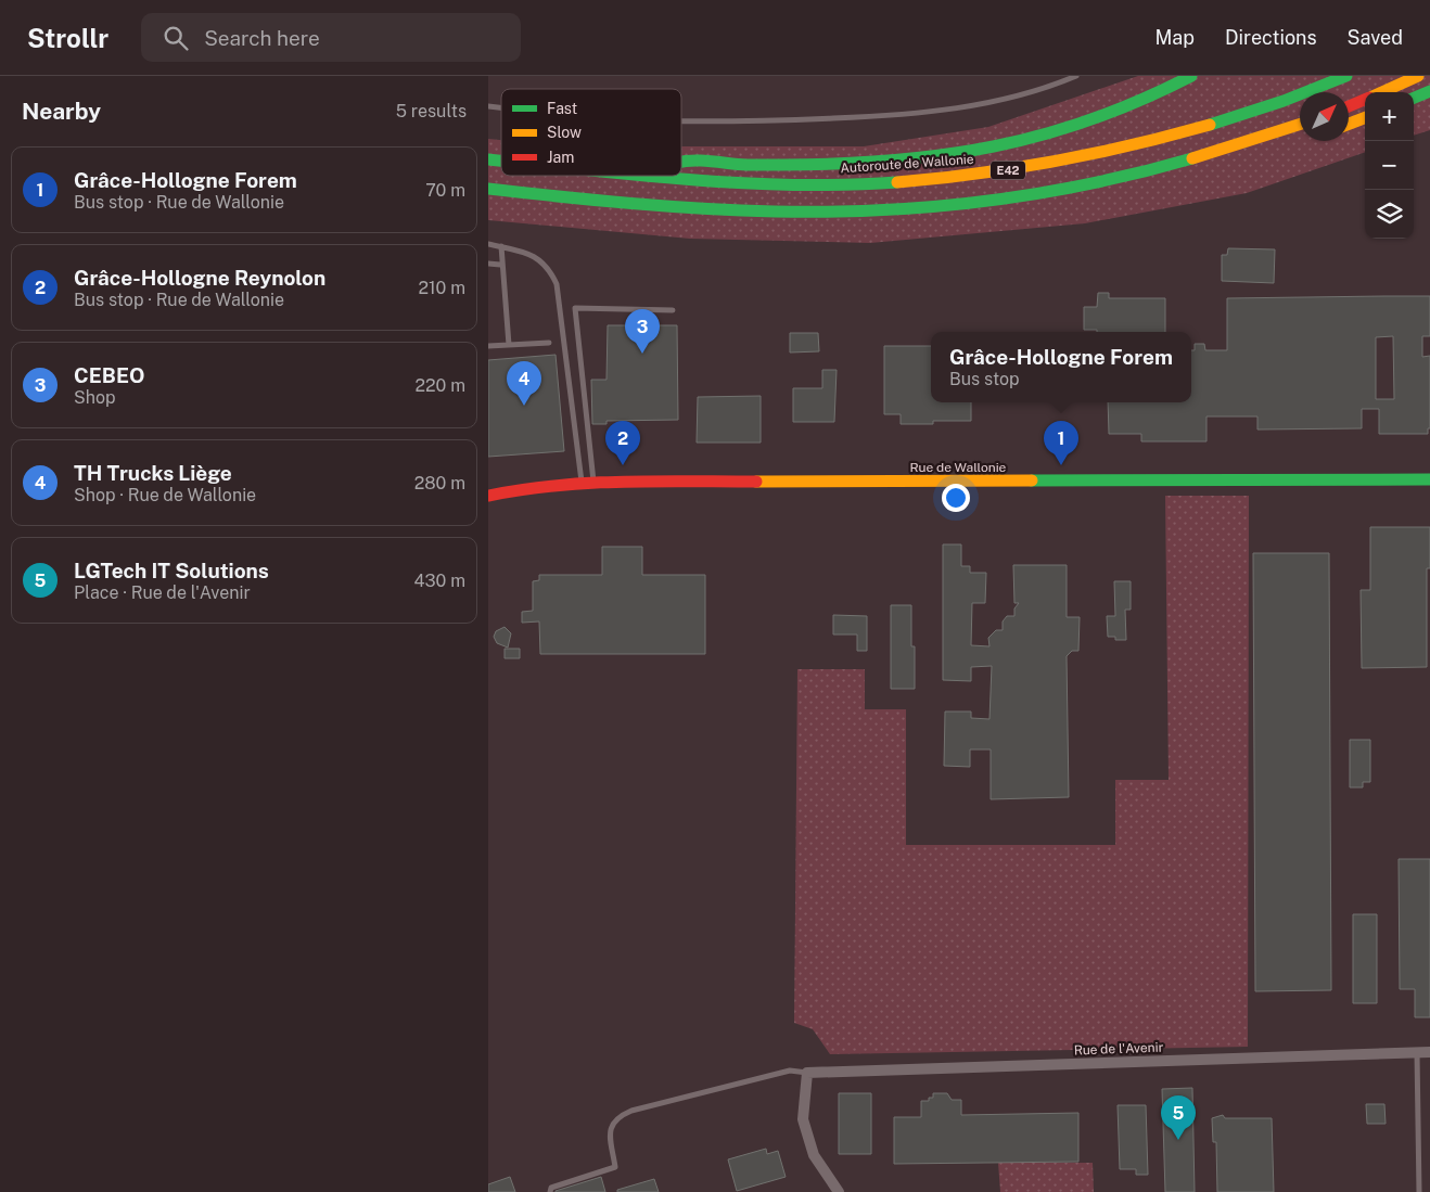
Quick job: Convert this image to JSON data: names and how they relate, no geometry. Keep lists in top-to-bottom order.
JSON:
{
  "streets": {
    "main road": ["Autoroute de Wallonie", "E42", "Rue de Wallonie"],
    "street": ["Rue de l'Avenir"]
  },
  "legend": ["Fast", "Slow", "Jam"],
  "north": "top right",
  "page": {
    "header": "Strollr",
    "search": "Search here",
    "nav": ["Map", "Directions", "Saved"],
    "heading": ["Nearby", "5 results"],
    "map_buttons": ["+", "−"],
    "list": [
      {
        "mark": "1",
        "name": "Grâce-Hollogne Forem",
        "note": "Bus stop · Rue de Wallonie",
        "value": "70 m"
      },
      {
        "mark": "2",
        "name": "Grâce-Hollogne Reynolon",
        "note": "Bus stop · Rue de Wallonie",
        "value": "210 m"
      },
      {
        "mark": "3",
        "name": "CEBEO",
        "note": "Shop",
        "value": "220 m"
      },
      {
        "mark": "4",
        "name": "TH Trucks Liège",
        "note": "Shop · Rue de Wallonie",
        "value": "280 m"
      },
      {
        "mark": "5",
        "name": "LGTech IT Solutions",
        "note": "Place · Rue de l'Avenir",
        "value": "430 m"
      }
    ],
    "pins": [
      "3",
      "4",
      "1",
      "2",
      "5"
    ],
    "popup": ["Grâce-Hollogne Forem", "Bus stop"]
  }
}
